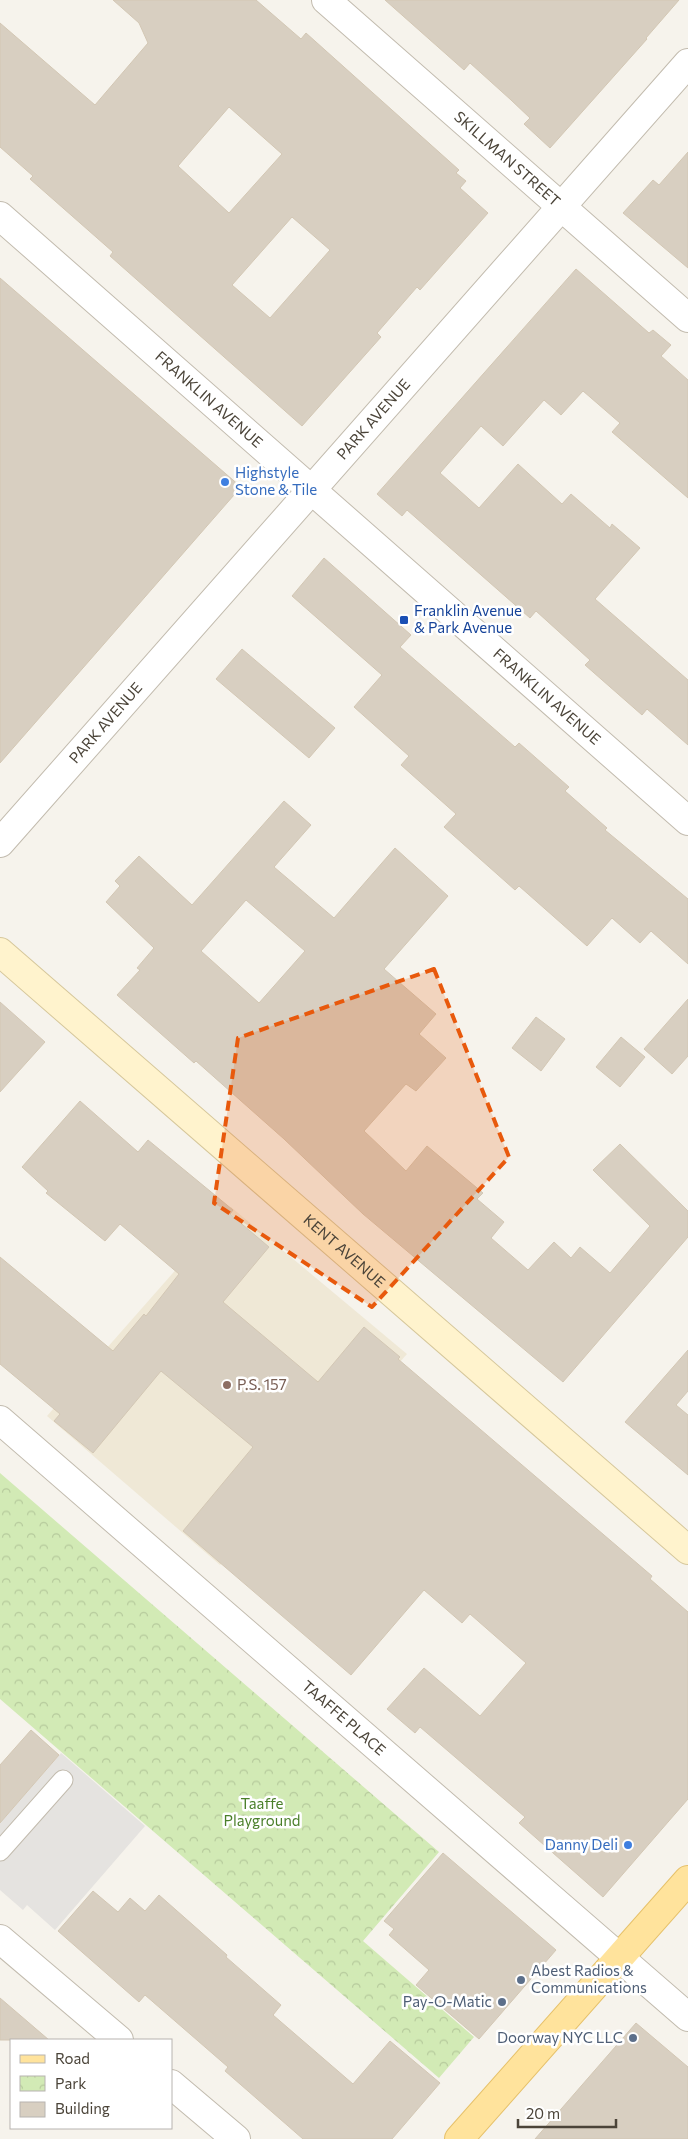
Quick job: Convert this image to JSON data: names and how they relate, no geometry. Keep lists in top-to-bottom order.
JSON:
{
  "streets": {
    "main road": ["KENT AVENUE"],
    "street": [
      "SKILLMAN STREET",
      "FRANKLIN AVENUE",
      "PARK AVENUE",
      "TAAFFE PLACE"
    ]
  },
  "crossings": [
    ["SKILLMAN STREET", "PARK AVENUE"],
    ["FRANKLIN AVENUE", "PARK AVENUE"]
  ],
  "parks": ["Taaffe Playground"],
  "places": {
    "other": [
      "Highstyle Stone & Tile",
      "P.S. 157",
      "Danny Deli",
      "Abest Radios & Communications",
      "Pay-O-Matic",
      "Doorway NYC LLC"
    ],
    "transit": ["Franklin Avenue & Park Avenue"]
  },
  "legend": ["Road", "Park", "Building"],
  "scale_bar": "20 m"
}
